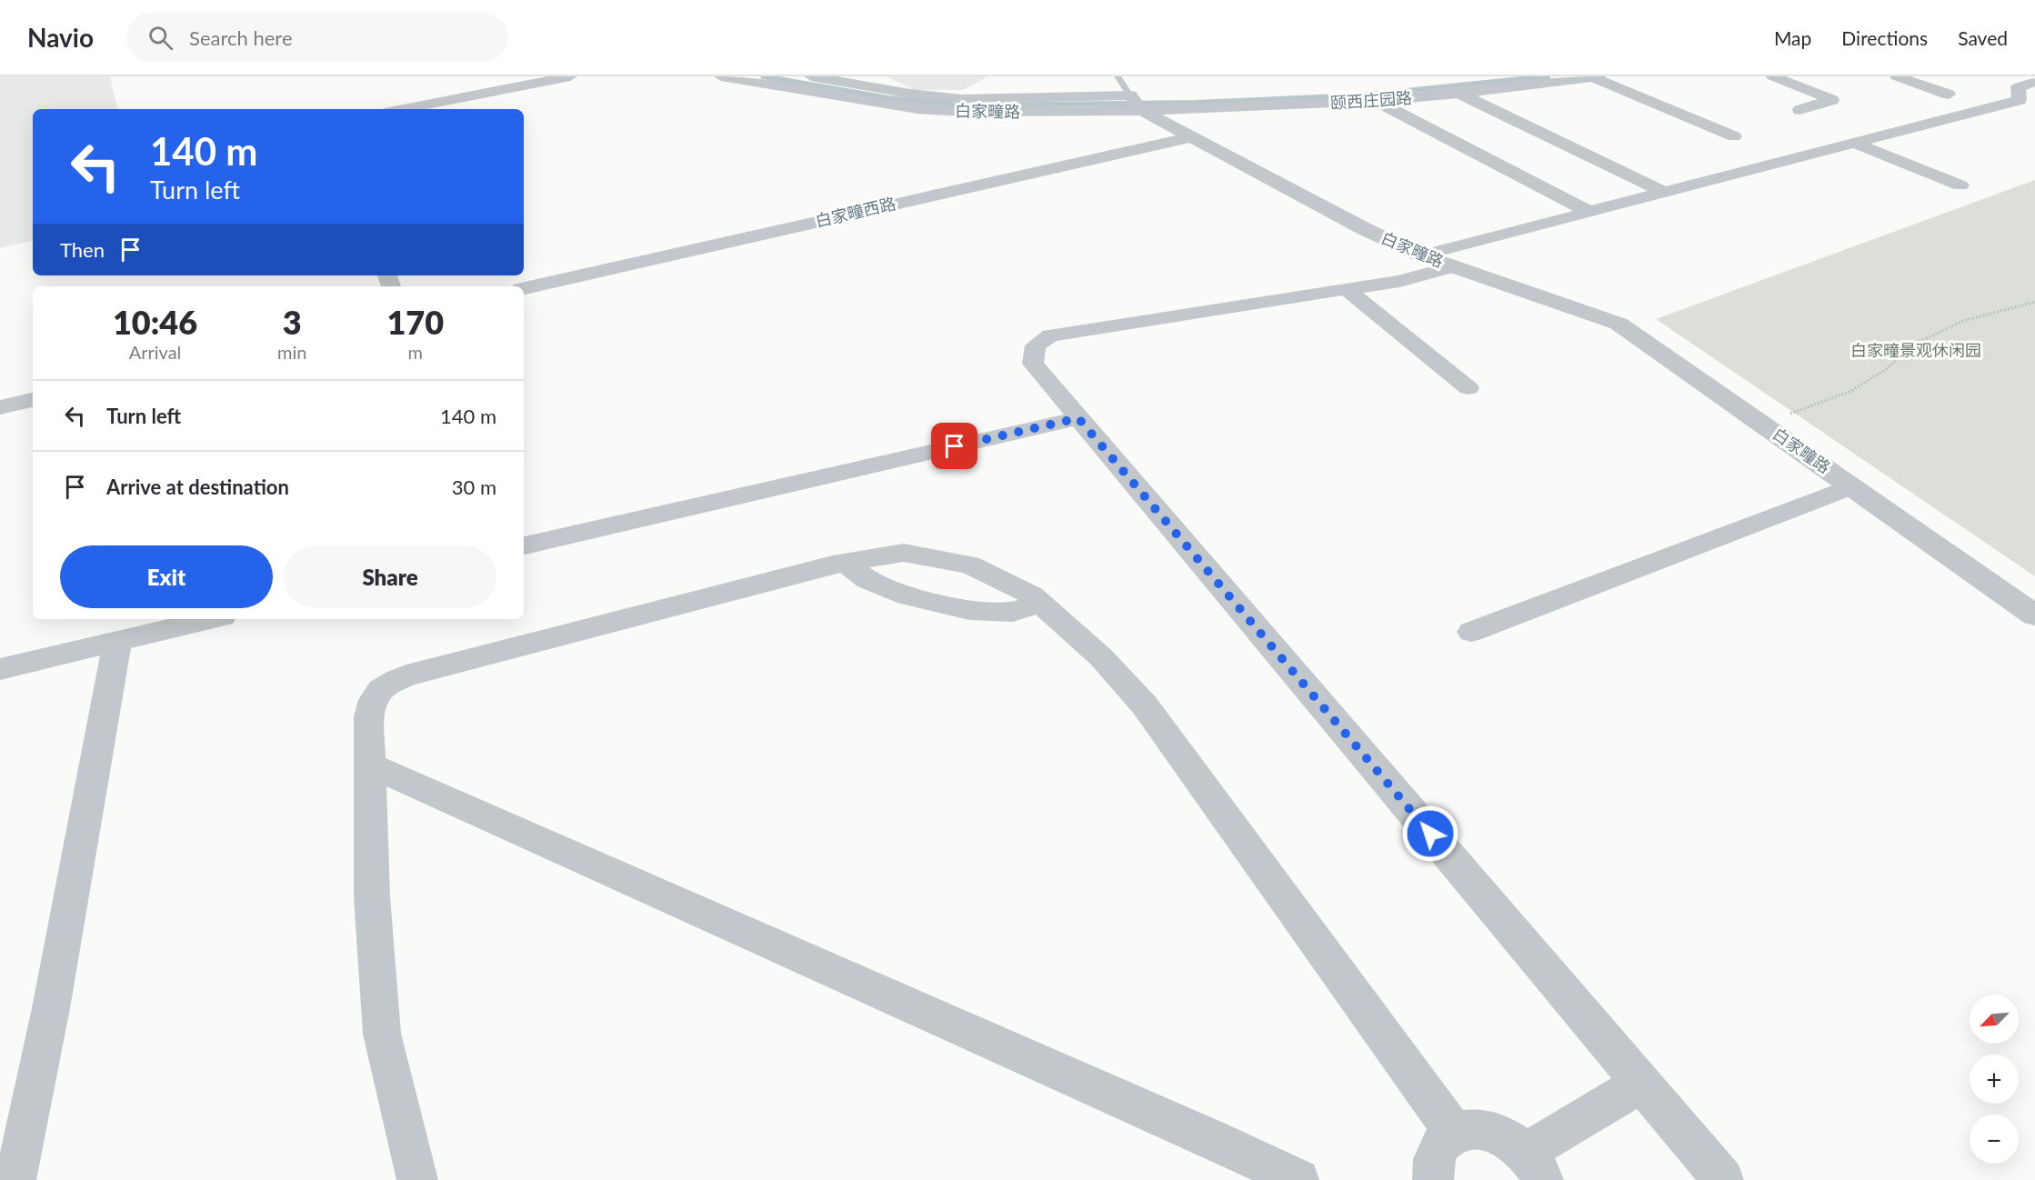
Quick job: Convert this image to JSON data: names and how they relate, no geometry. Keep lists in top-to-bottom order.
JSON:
{
  "streets": {
    "street": ["颐西庄园路", "白家疃路", "白家疃西路"]
  },
  "crossings": [
    ["颐西庄园路", "白家疃路"],
    ["白家疃路", "白家疃西路"]
  ],
  "parks": ["白家疃景观休闲园"],
  "north": "bottom left",
  "page": {
    "header": "Navio",
    "search": "Search here",
    "nav": ["Map", "Directions", "Saved"],
    "turn": ["140 m", "Turn left"],
    "then": "Then",
    "eta": [
      "10:46",
      "Arrival",
      "3",
      "min",
      "170",
      "m"
    ],
    "list": [
      {
        "name": "Turn left",
        "value": "140 m"
      },
      {
        "name": "Arrive at destination",
        "value": "30 m"
      }
    ],
    "buttons": ["Exit", "Share"],
    "map_buttons": ["+", "−"]
  }
}
